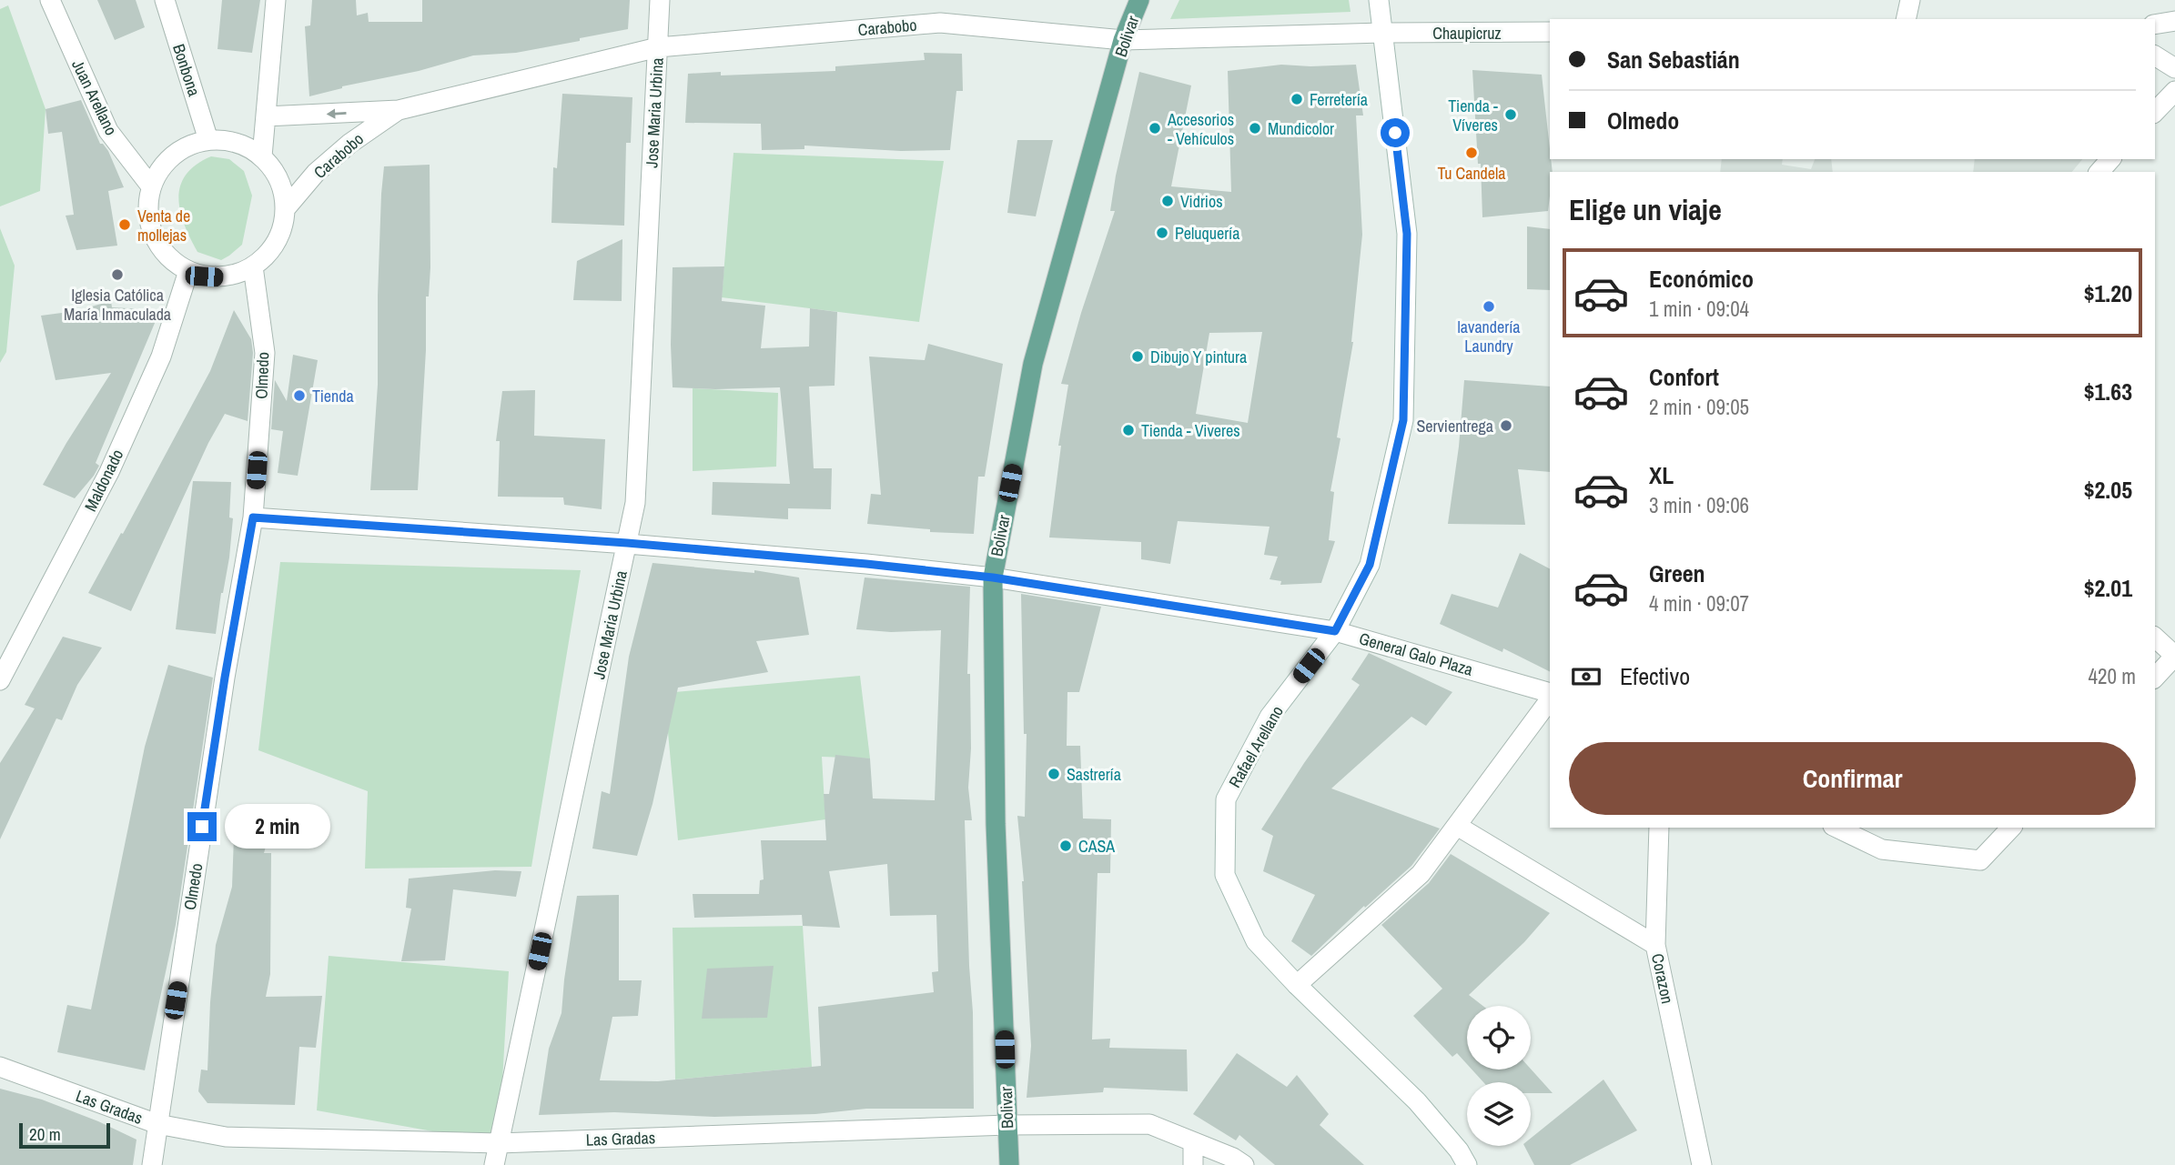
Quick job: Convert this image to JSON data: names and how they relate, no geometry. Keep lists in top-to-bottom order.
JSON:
{
  "streets": {
    "main road": ["Bolivar"],
    "street": [
      "Carabobo",
      "Chaupicruz",
      "Bonbona",
      "Juan Arellano",
      "Jose Maria Urbina",
      "Olmedo",
      "Maldonado",
      "General Galo Plaza",
      "Rafael Arellano",
      "Corazon",
      "Las Gradas"
    ]
  },
  "crossings": [
    ["Carabobo", "Chaupicruz"],
    ["Carabobo", "Bolivar"],
    ["Carabobo", "Bonbona"],
    ["Carabobo", "Juan Arellano"],
    ["Carabobo", "Jose Maria Urbina"],
    ["Carabobo", "Olmedo"],
    ["Carabobo", "Maldonado"],
    ["Carabobo", "Rafael Arellano"],
    ["Chaupicruz", "Rafael Arellano"],
    ["Bolivar", "General Galo Plaza"],
    ["Bolivar", "Las Gradas"],
    ["Bonbona", "Juan Arellano"],
    ["Bonbona", "Olmedo"],
    ["Bonbona", "Maldonado"],
    ["Juan Arellano", "Olmedo"],
    ["Juan Arellano", "Maldonado"],
    ["Jose Maria Urbina", "General Galo Plaza"],
    ["Jose Maria Urbina", "Las Gradas"],
    ["Olmedo", "Maldonado"],
    ["Olmedo", "General Galo Plaza"],
    ["Olmedo", "Las Gradas"],
    ["General Galo Plaza", "Rafael Arellano"]
  ],
  "places": [
    "Ferretería",
    "Tienda - Víveres",
    "Accesorios - Vehículos",
    "Mundicolor",
    "Tu Candela",
    "Vidrios",
    "Venta de mollejas",
    "Peluquería",
    "Iglesia Católica María Inmaculada",
    "lavandería Laundry",
    "Dibujo Y pintura",
    "Tienda",
    "Servientrega",
    "Tienda - Viveres",
    "Sastrería",
    "CASA"
  ],
  "scale_bar": "20 m",
  "page": {
    "banner": ["San Sebastián", "Olmedo"],
    "heading": "Elige un viaje",
    "list": [
      {
        "name": "Económico",
        "note": "1 min · 09:04",
        "value": "$1.20"
      },
      {
        "name": "Confort",
        "note": "2 min · 09:05",
        "value": "$1.63"
      },
      {
        "name": "XL",
        "note": "3 min · 09:06",
        "value": "$2.05"
      },
      {
        "name": "Green",
        "note": "4 min · 09:07",
        "value": "$2.01"
      }
    ],
    "pay": ["Efectivo", "420 m"],
    "buttons": "Confirmar",
    "bubble": "2 min",
    "scale": "20 m"
  }
}
